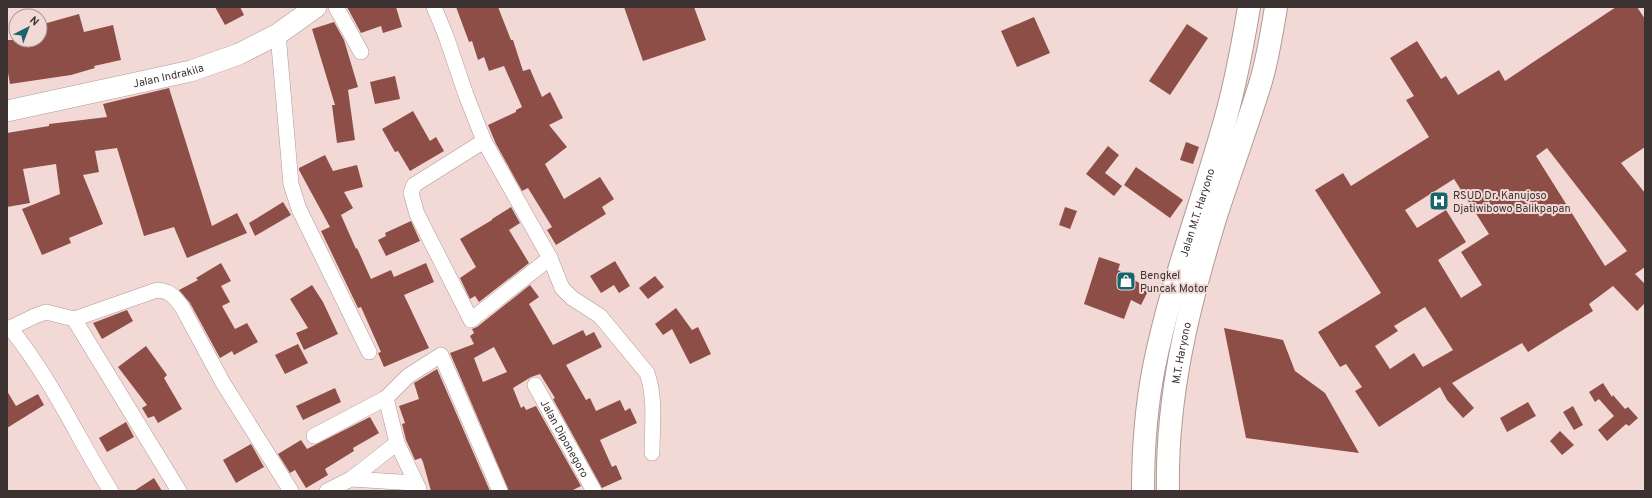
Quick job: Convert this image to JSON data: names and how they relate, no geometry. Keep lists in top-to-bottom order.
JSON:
{
  "streets": {
    "highway": ["Jalan M.T. Haryono", "M.T. Haryono"],
    "street": ["Jalan Indrakila", "Jalan Diponegoro"]
  },
  "crossings": [
    ["Jalan M.T. Haryono", "M.T. Haryono"]
  ],
  "places": {
    "hospital": ["RSUD Dr. Kanujoso Djatiwibowo Balikpapan"],
    "shop": ["Bengkel Puncak Motor"]
  },
  "north": "top right"
}
